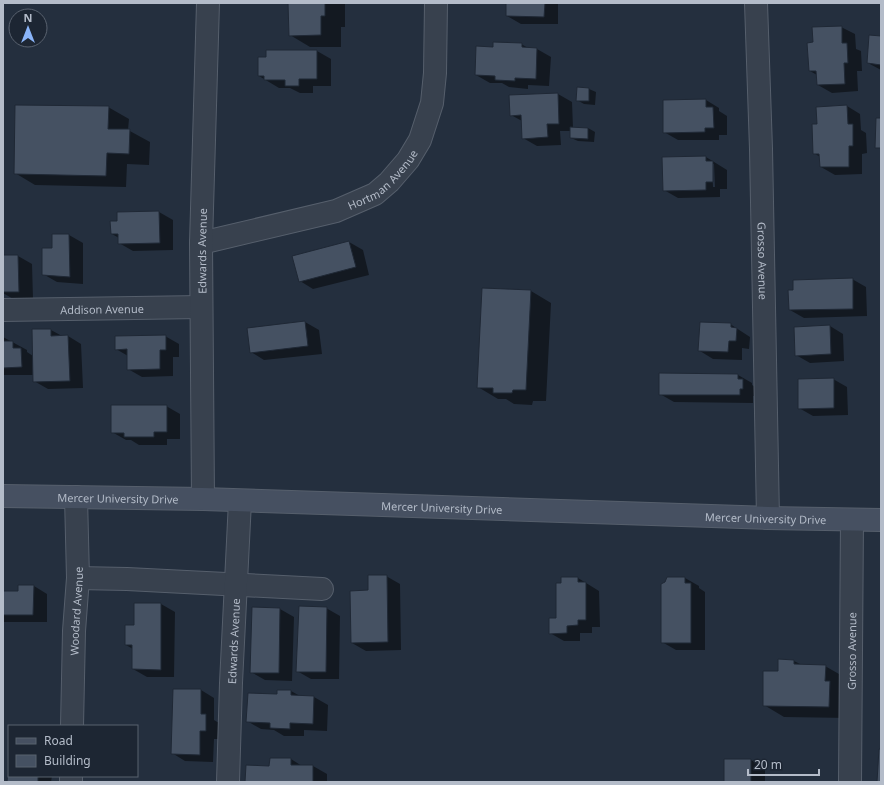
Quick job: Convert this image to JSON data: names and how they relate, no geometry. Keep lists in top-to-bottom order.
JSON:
{
  "streets": {
    "main road": ["Mercer University Drive"],
    "street": [
      "Hortman Avenue",
      "Edwards Avenue",
      "Grosso Avenue",
      "Addison Avenue",
      "Woodard Avenue"
    ]
  },
  "crossings": [
    ["Hortman Avenue", "Edwards Avenue"],
    ["Edwards Avenue", "Addison Avenue"],
    ["Edwards Avenue", "Mercer University Drive"],
    ["Grosso Avenue", "Mercer University Drive"],
    ["Mercer University Drive", "Woodard Avenue"]
  ],
  "legend": ["Road", "Building"],
  "scale_bar": "20 m",
  "north": "top"
}
